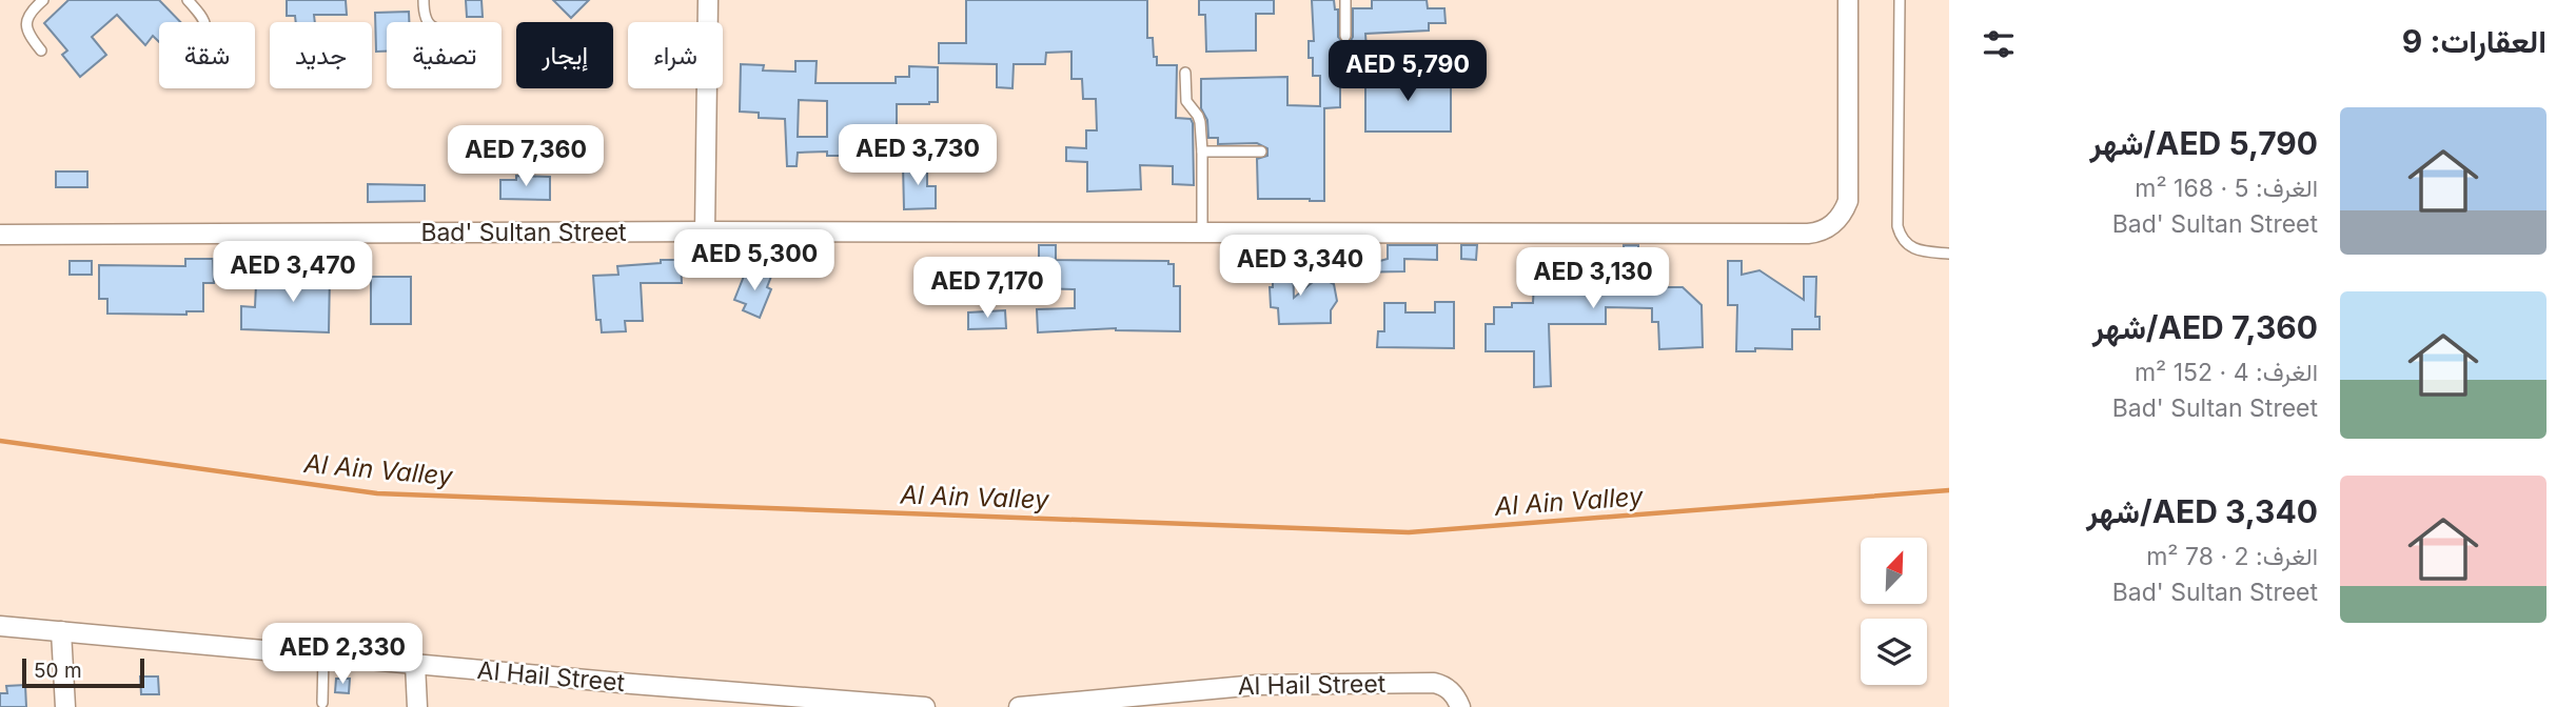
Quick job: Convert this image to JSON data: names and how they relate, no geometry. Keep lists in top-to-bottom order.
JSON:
{
  "streets": {
    "street": ["Bad' Sultan Street", "Al Hail Street"]
  },
  "water": ["Al Ain Valley"],
  "scale_bar": "50 m",
  "north": "top right",
  "page": {
    "heading": "العقارات: 9",
    "chip": [
      "شراء",
      "إيجار",
      "تصفية",
      "جديد",
      "شقة"
    ],
    "price": [
      "AED 5,790",
      "AED 3,730",
      "AED 7,360",
      "AED 5,300",
      "AED 3,340",
      "AED 3,470",
      "AED 3,130",
      "AED 7,170",
      "AED 2,330"
    ],
    "list": [
      {
        "name": "AED 5,790/شهر",
        "note": "الغرف: 5 · 168 m² · Bad' Sultan Street"
      },
      {
        "name": "AED 7,360/شهر",
        "note": "الغرف: 4 · 152 m² · Bad' Sultan Street"
      },
      {
        "name": "AED 3,340/شهر",
        "note": "الغرف: 2 · 78 m² · Bad' Sultan Street"
      }
    ],
    "scale": "50 m"
  }
}
